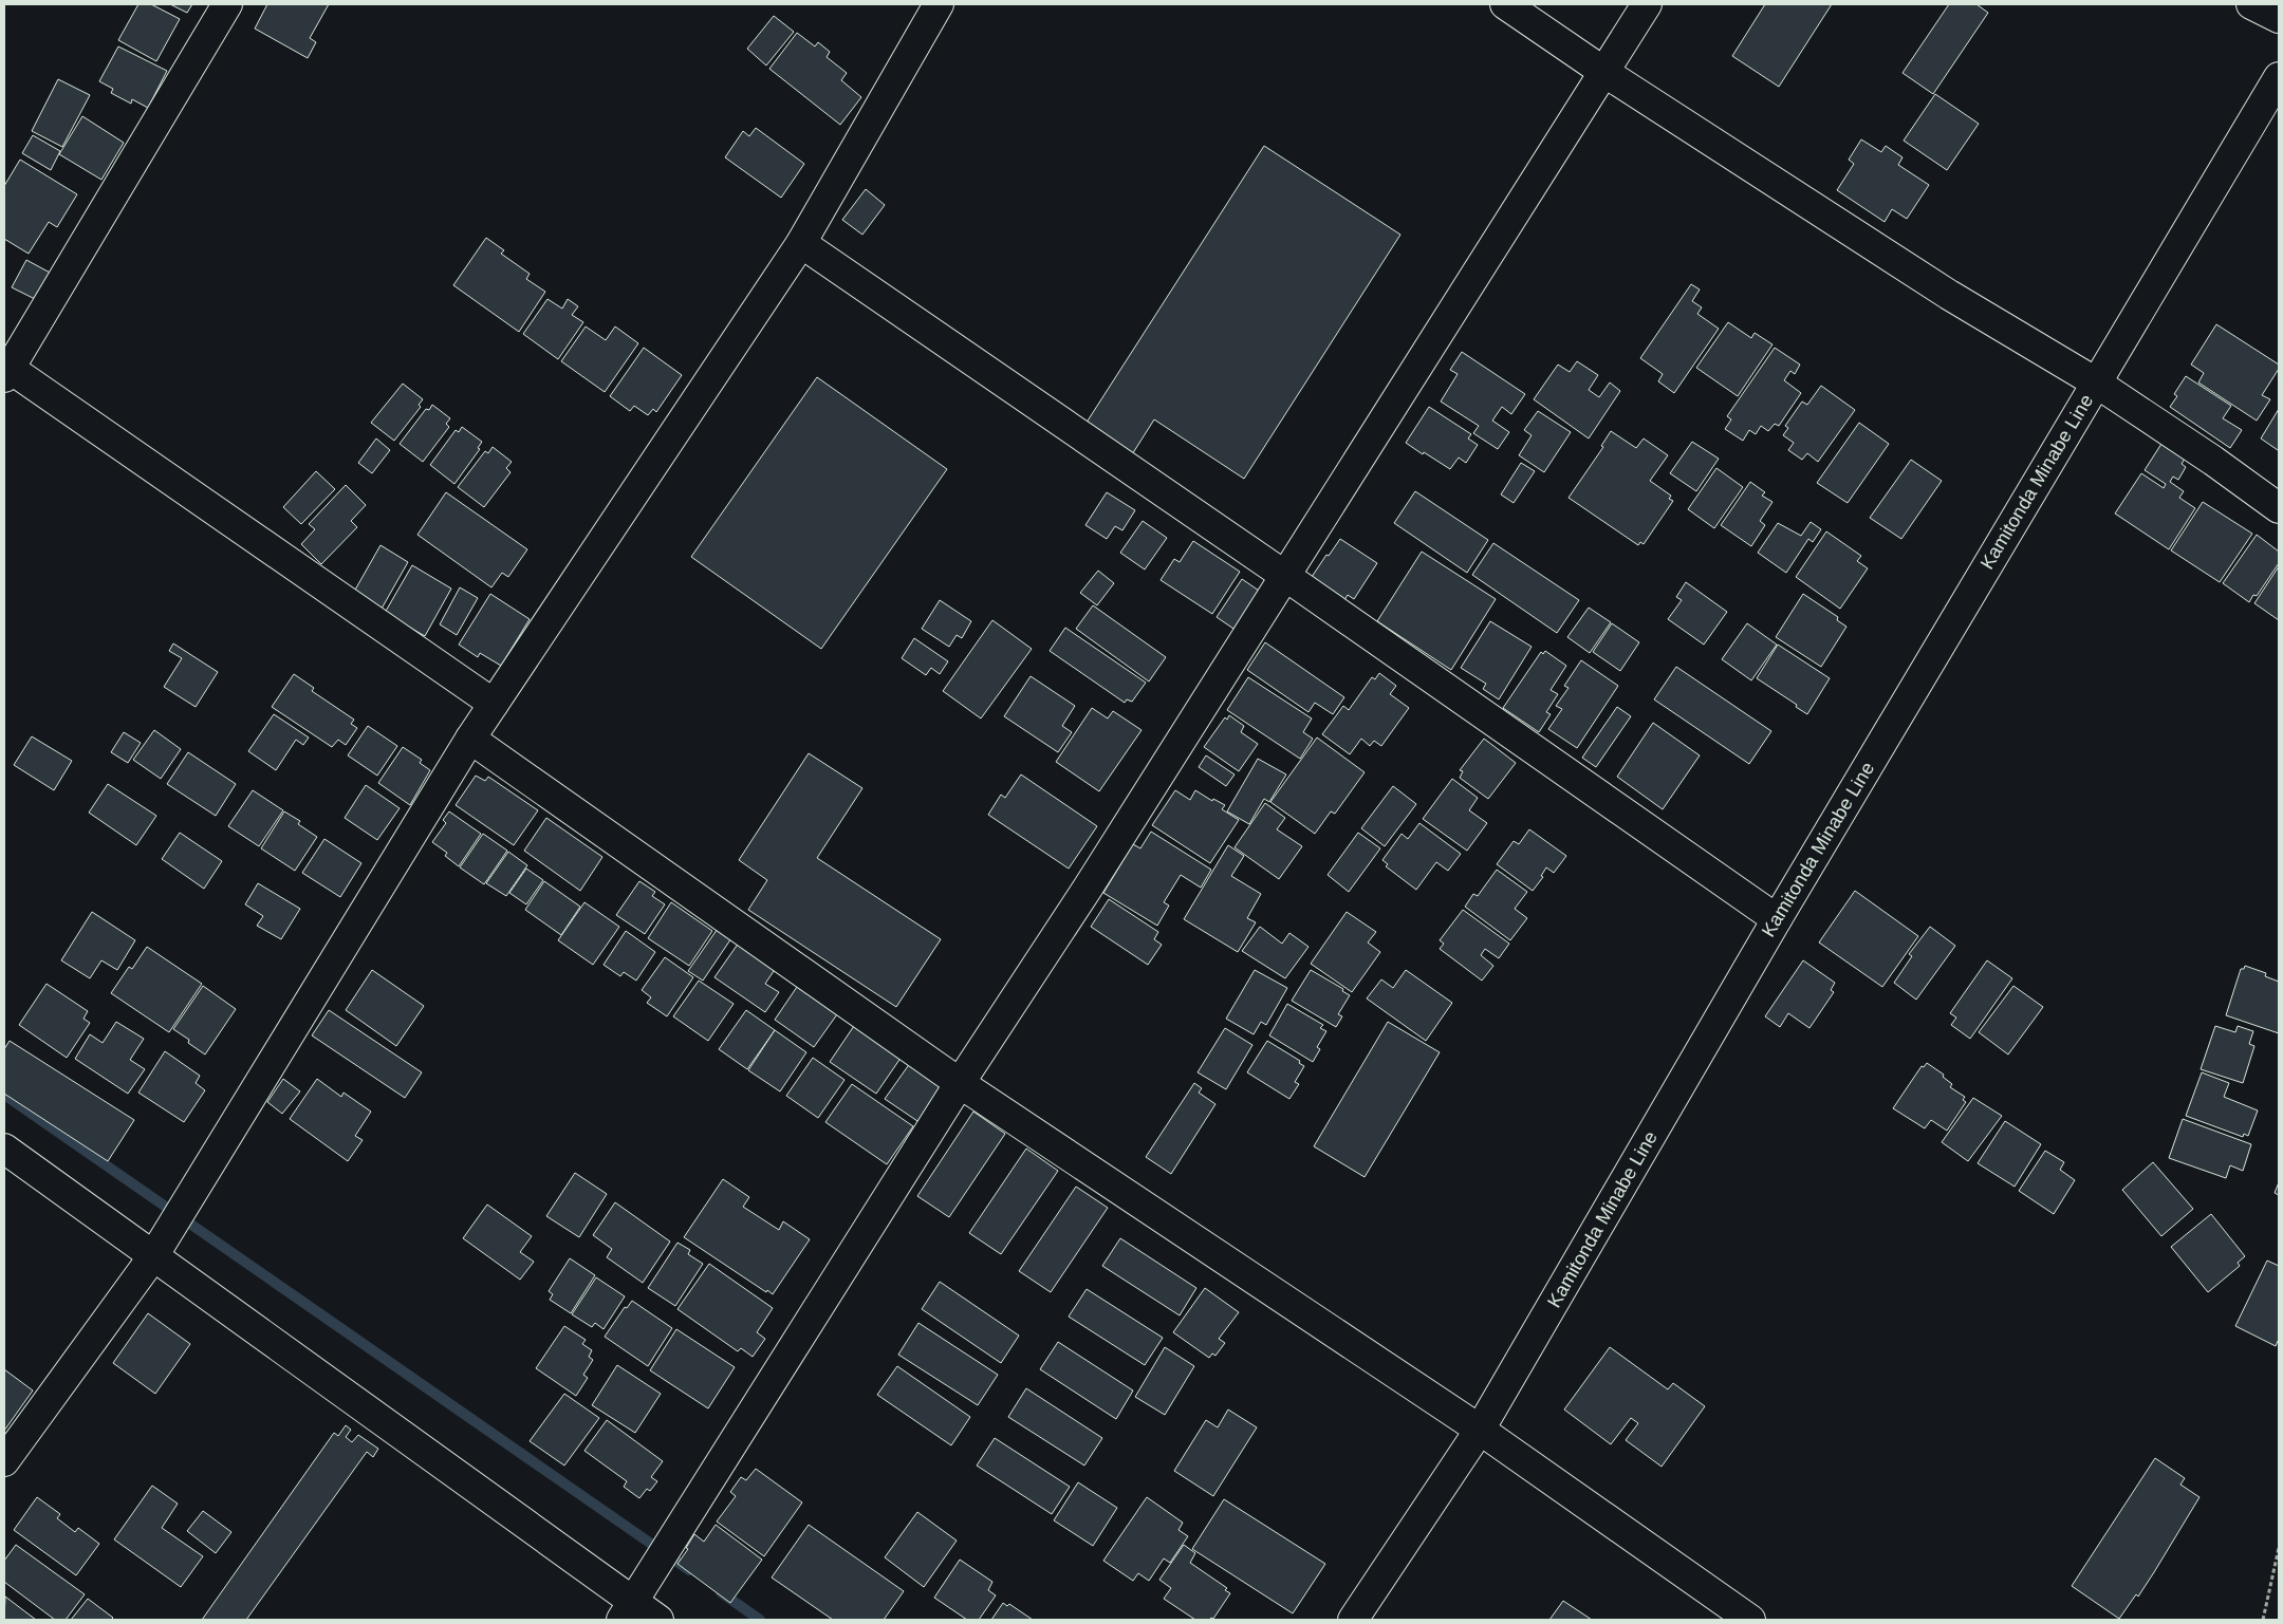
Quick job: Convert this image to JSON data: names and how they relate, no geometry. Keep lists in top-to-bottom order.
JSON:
{
  "streets": {
    "street": ["Kamitonda Minabe Line"]
  }
}
